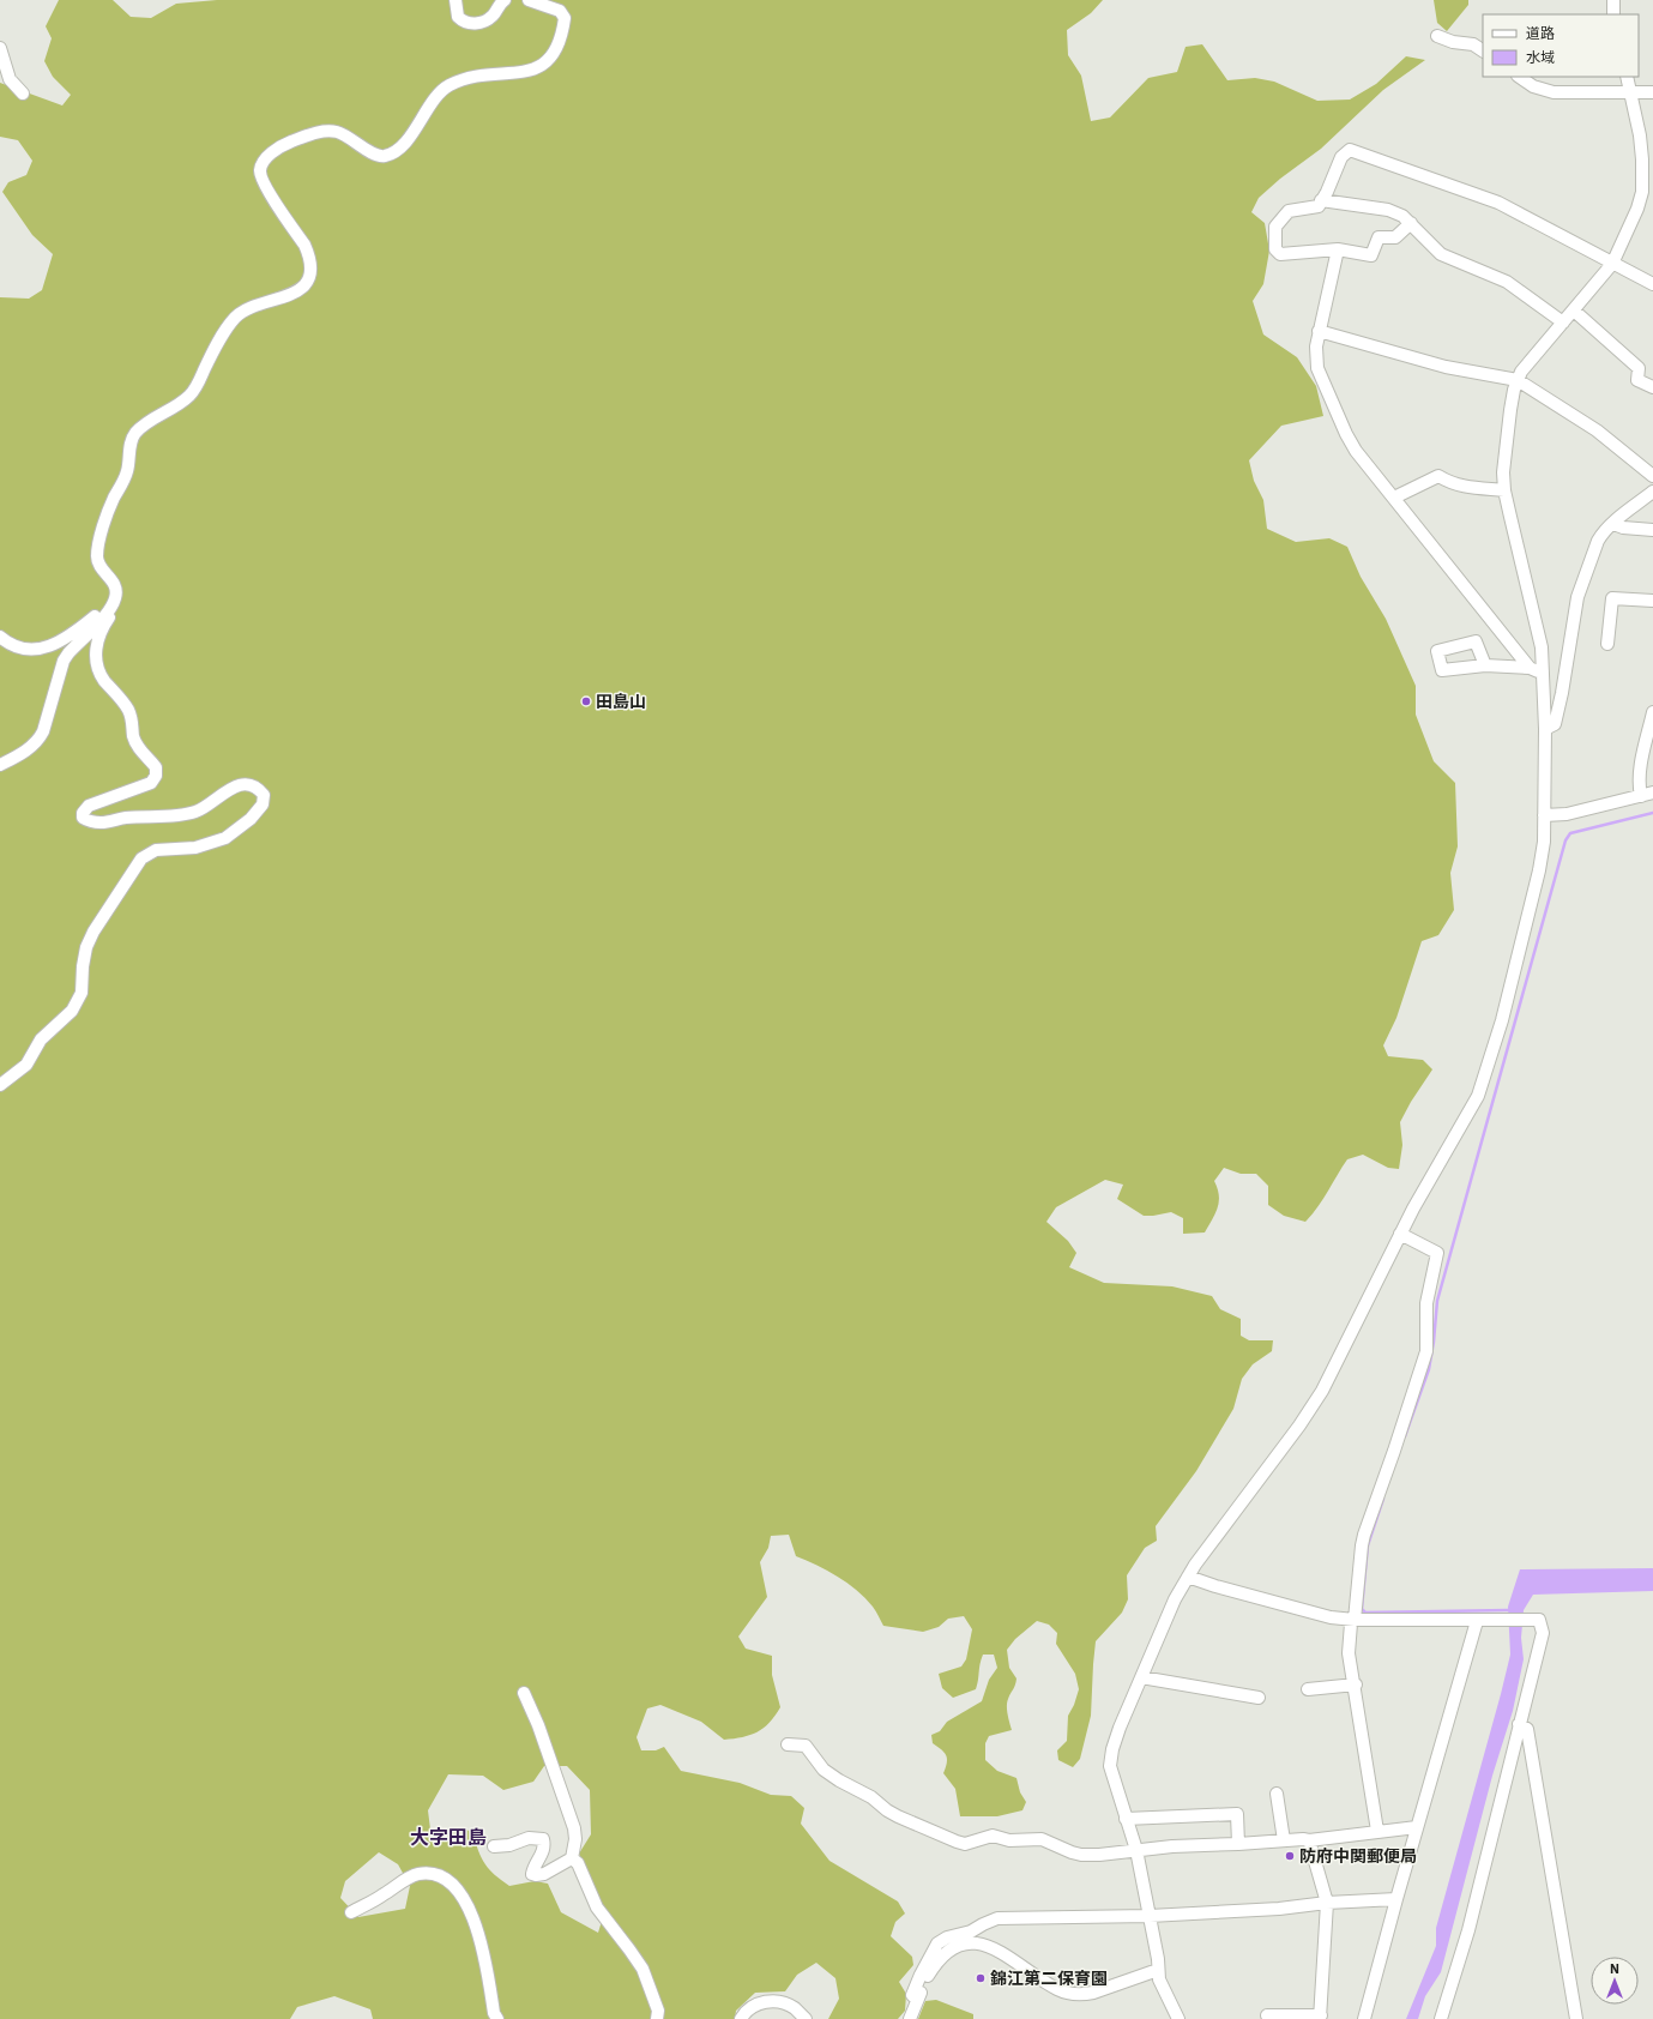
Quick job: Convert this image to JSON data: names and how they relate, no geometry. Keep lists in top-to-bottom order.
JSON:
{
  "districts": ["大字田島"],
  "places": ["田島山", "防府中関郵便局", "錦江第二保育園"],
  "legend": ["道路", "水域"],
  "north": "top"
}
